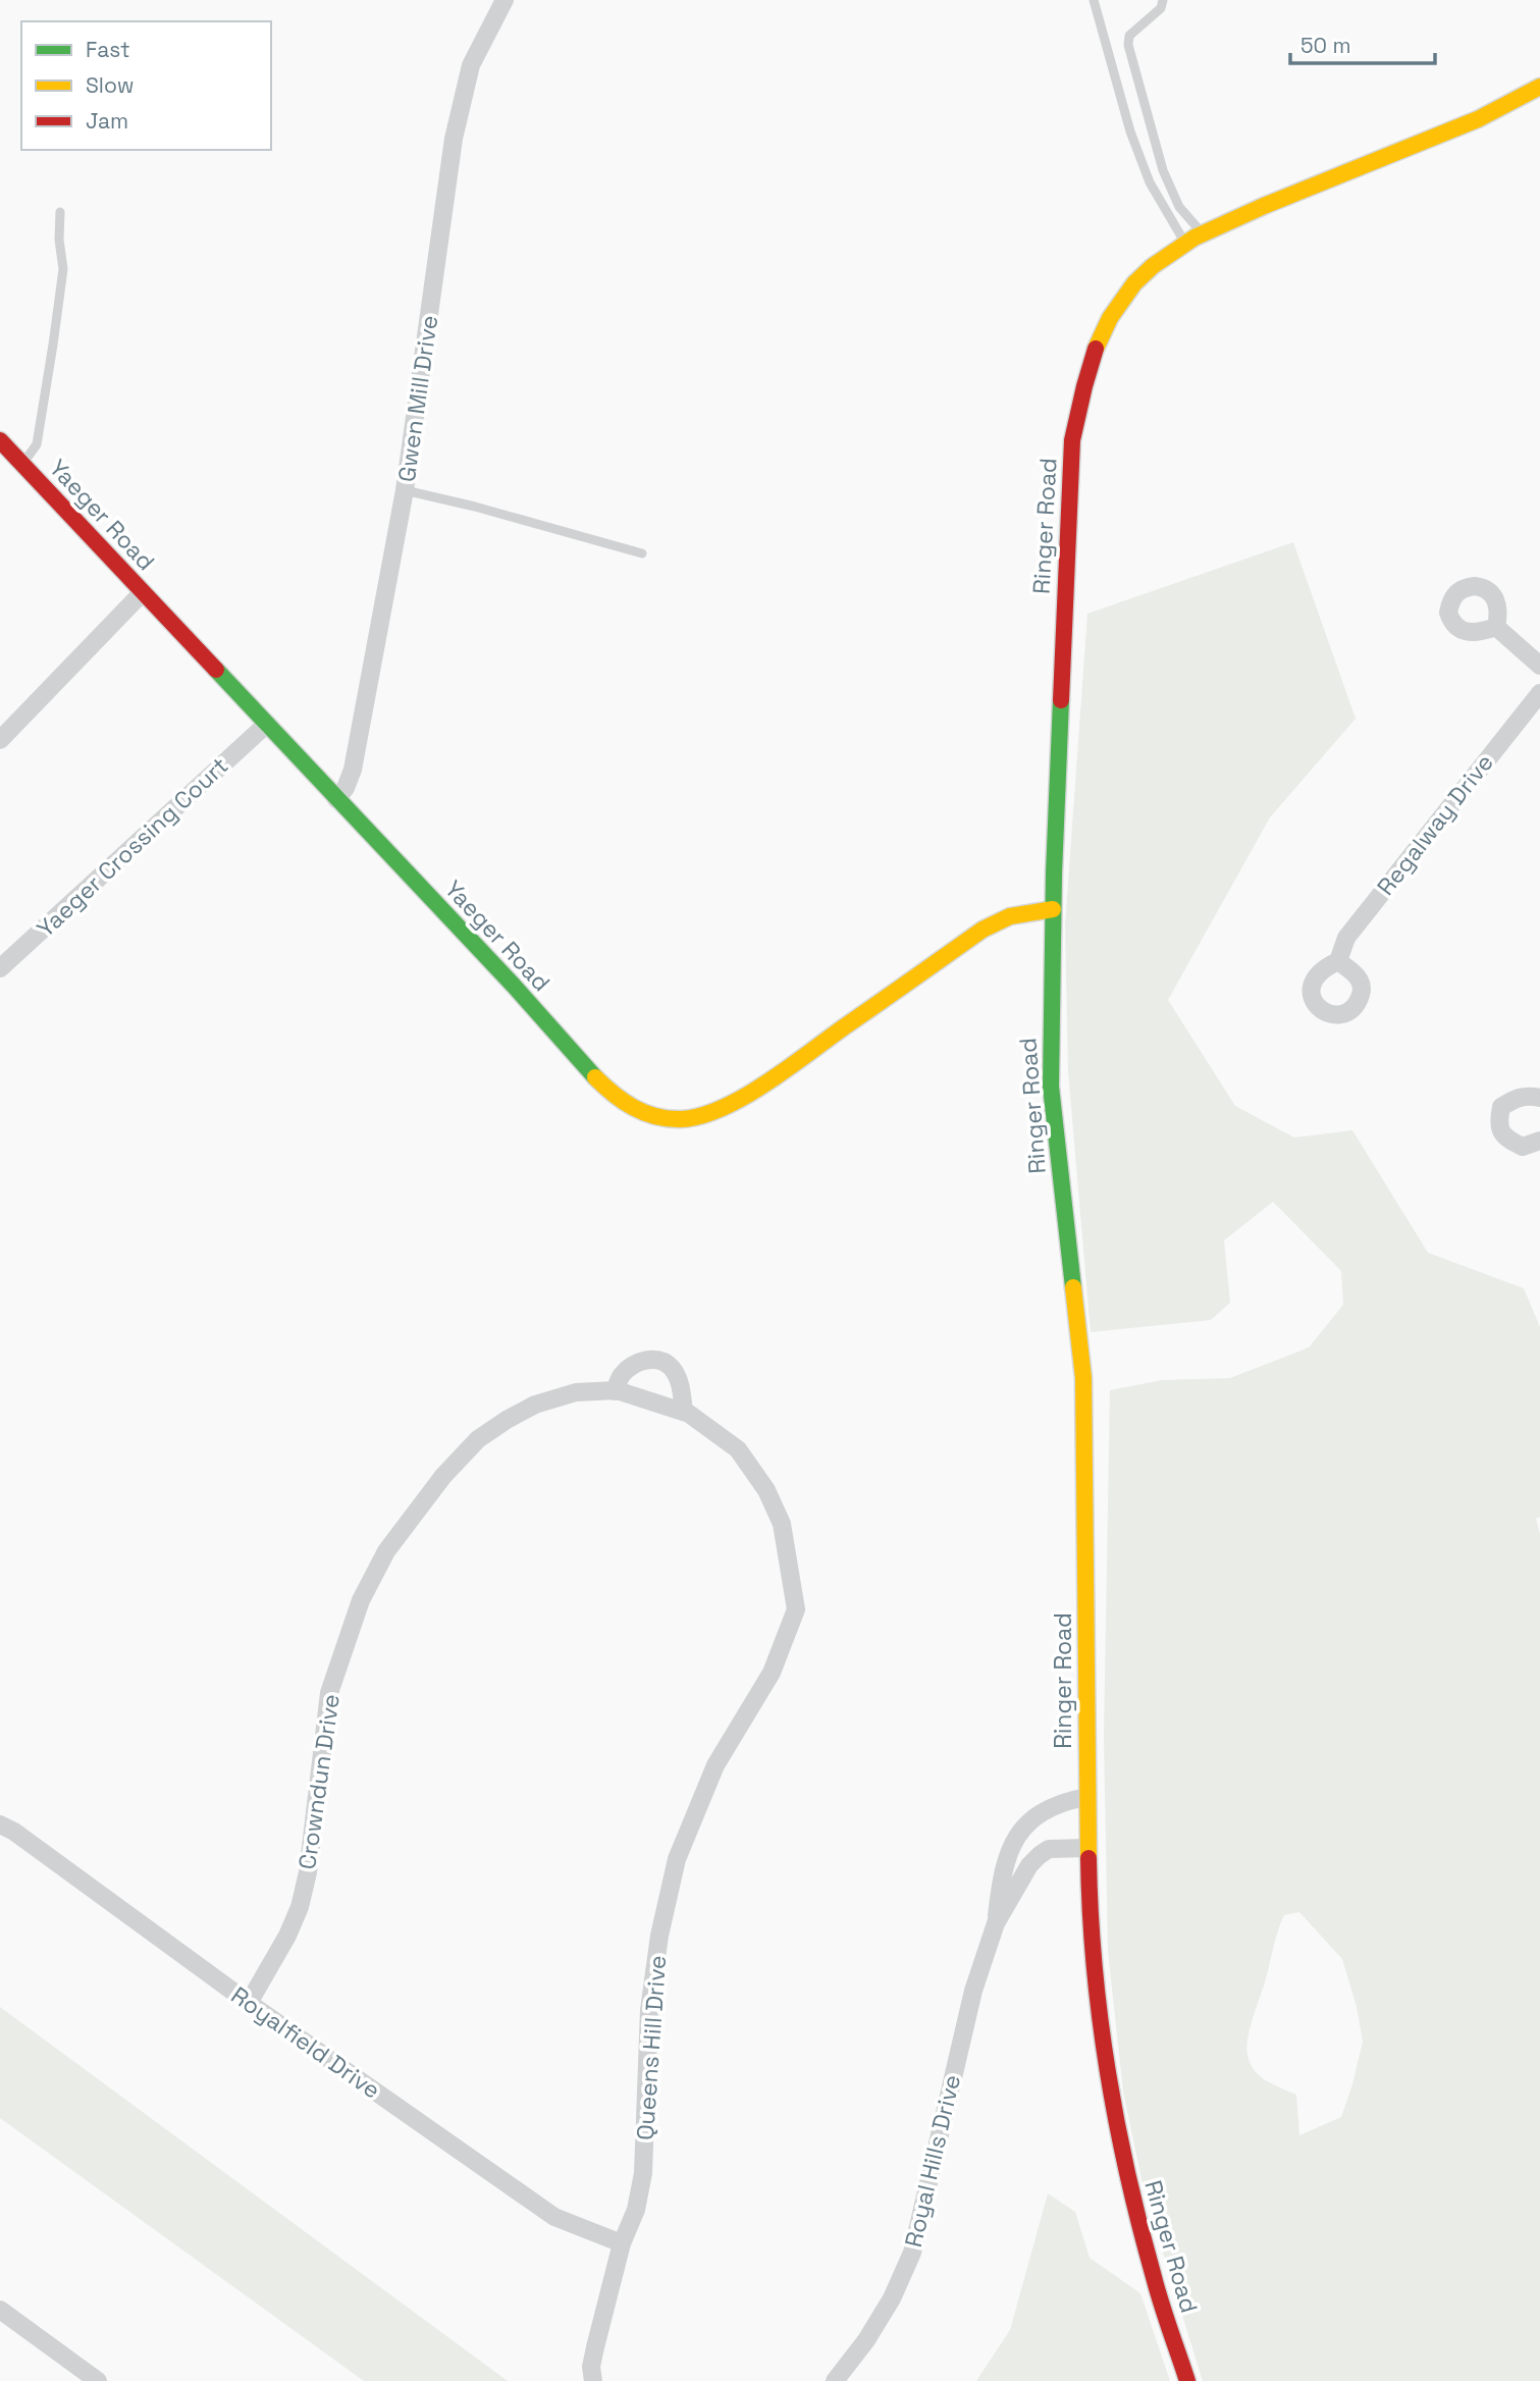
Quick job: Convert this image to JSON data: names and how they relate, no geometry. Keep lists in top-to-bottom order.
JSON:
{
  "streets": {
    "street": [
      "Gwen Mill Drive",
      "Yaeger Road",
      "Ringer Road",
      "Regalway Drive",
      "Yaeger Crossing Court",
      "Crowndun Drive",
      "Royalfield Drive",
      "Queens Hill Drive",
      "Royal Hills Drive"
    ]
  },
  "crossings": [
    ["Gwen Mill Drive", "Yaeger Road"],
    ["Yaeger Road", "Ringer Road"],
    ["Yaeger Road", "Yaeger Crossing Court"],
    ["Ringer Road", "Royal Hills Drive"],
    ["Crowndun Drive", "Royalfield Drive"],
    ["Crowndun Drive", "Queens Hill Drive"],
    ["Royalfield Drive", "Queens Hill Drive"]
  ],
  "legend": ["Fast", "Slow", "Jam"],
  "scale_bar": "50 m"
}
